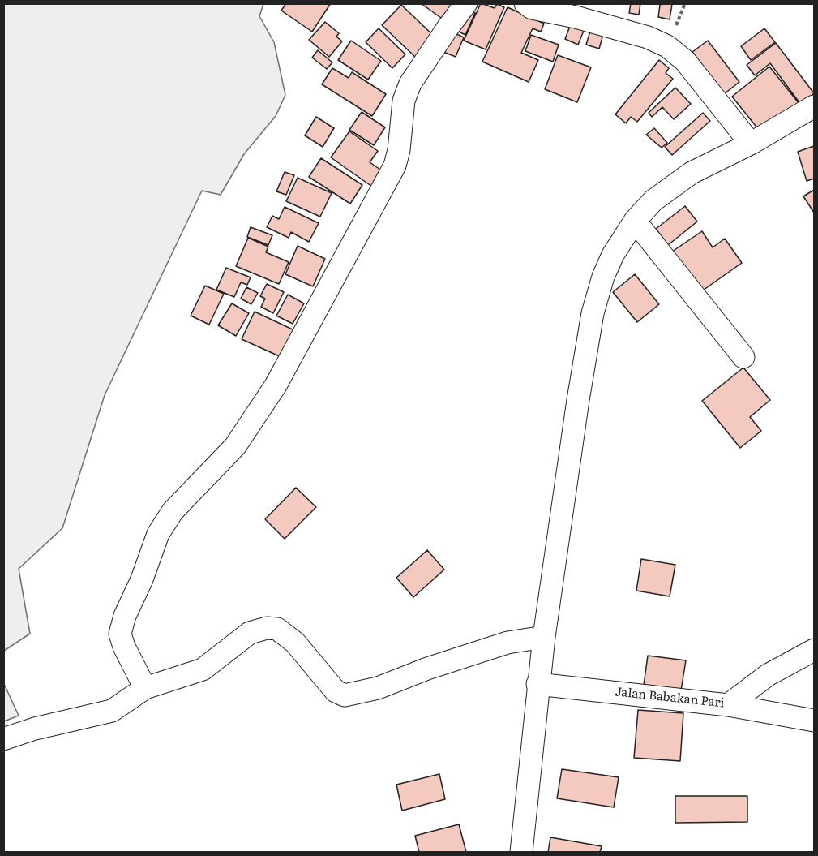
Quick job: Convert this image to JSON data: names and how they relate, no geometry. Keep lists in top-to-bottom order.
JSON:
{
  "streets": {
    "street": ["Jalan Babakan Pari"]
  }
}
